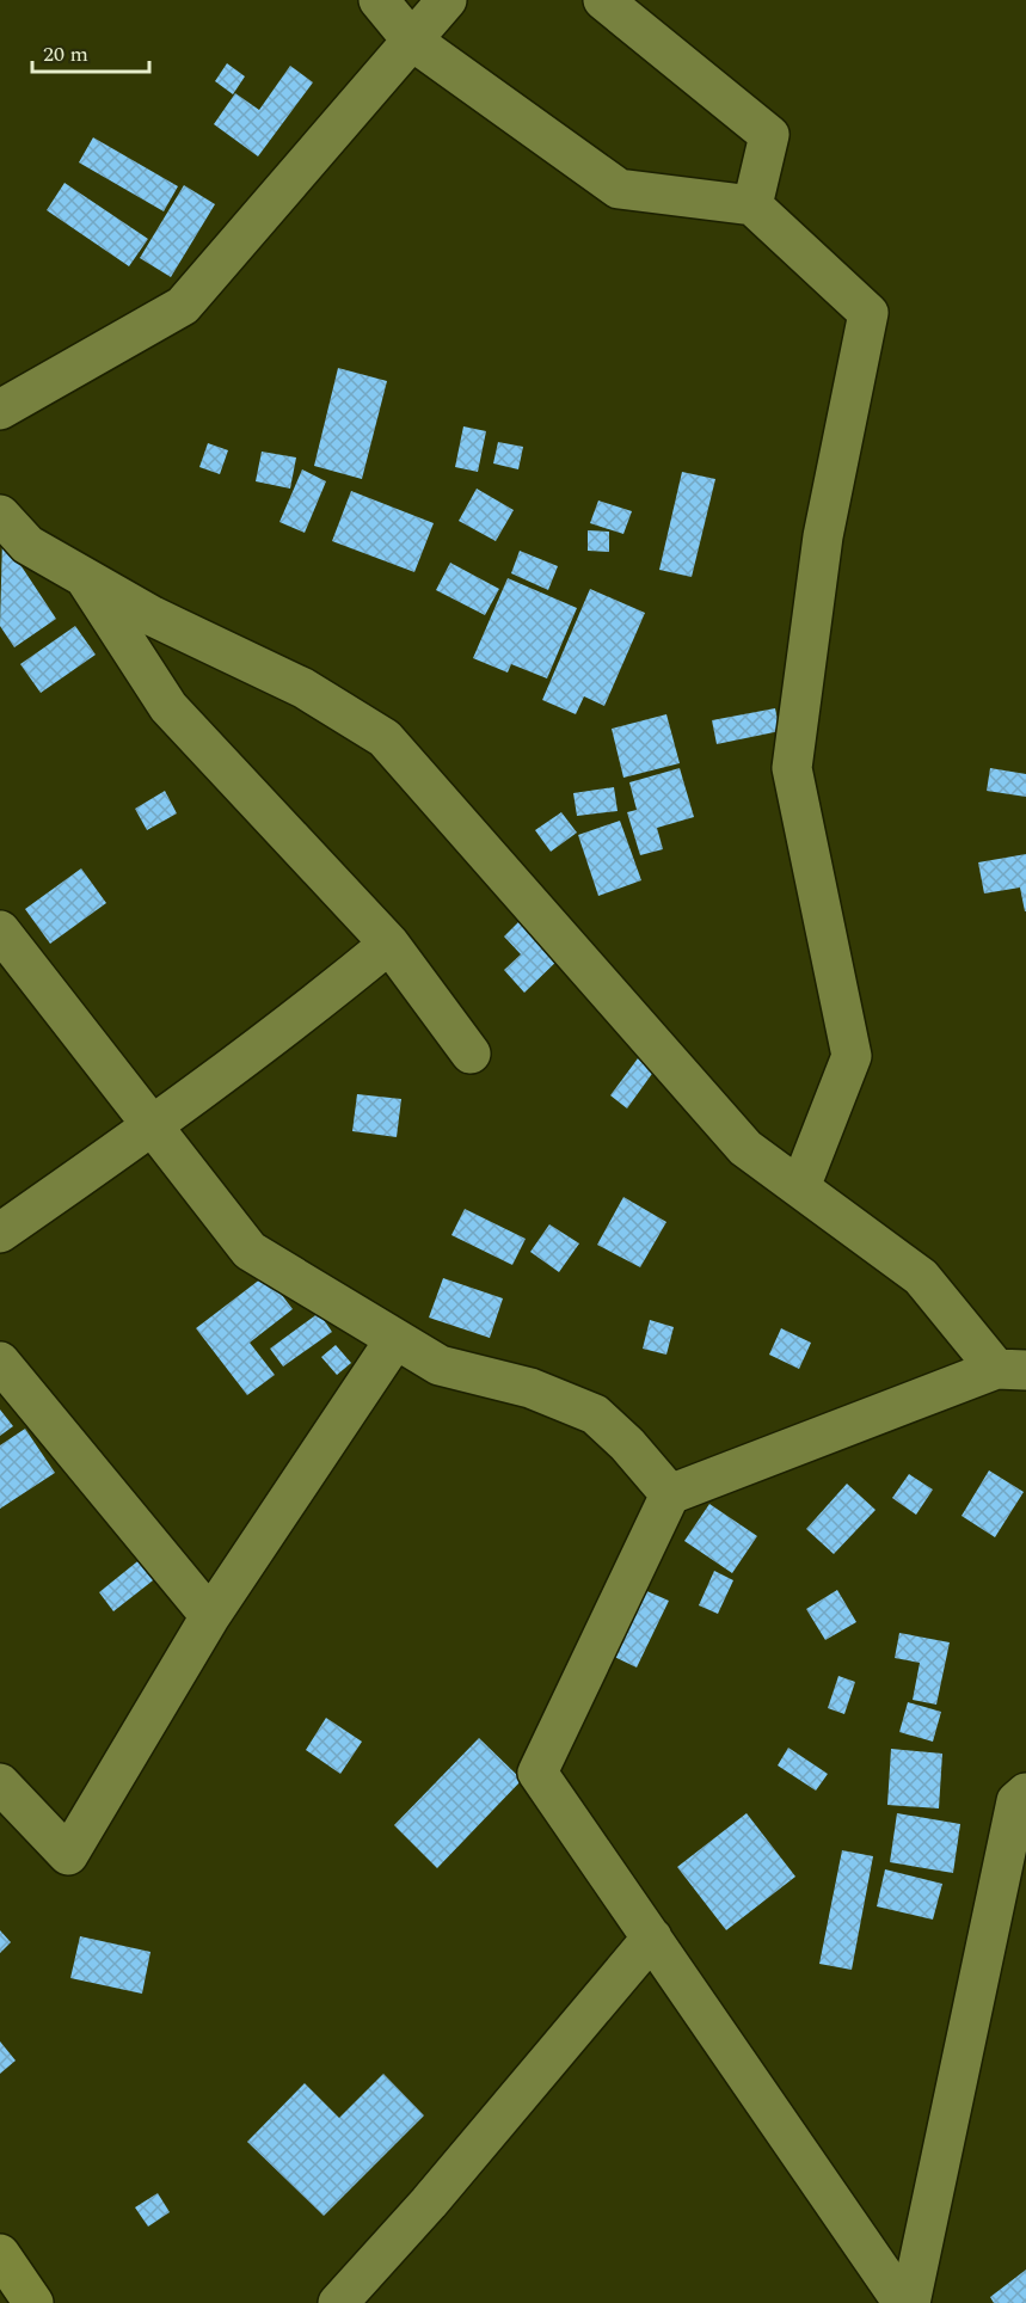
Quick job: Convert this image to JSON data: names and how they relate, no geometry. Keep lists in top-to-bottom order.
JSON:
{
  "scale_bar": "20 m"
}
